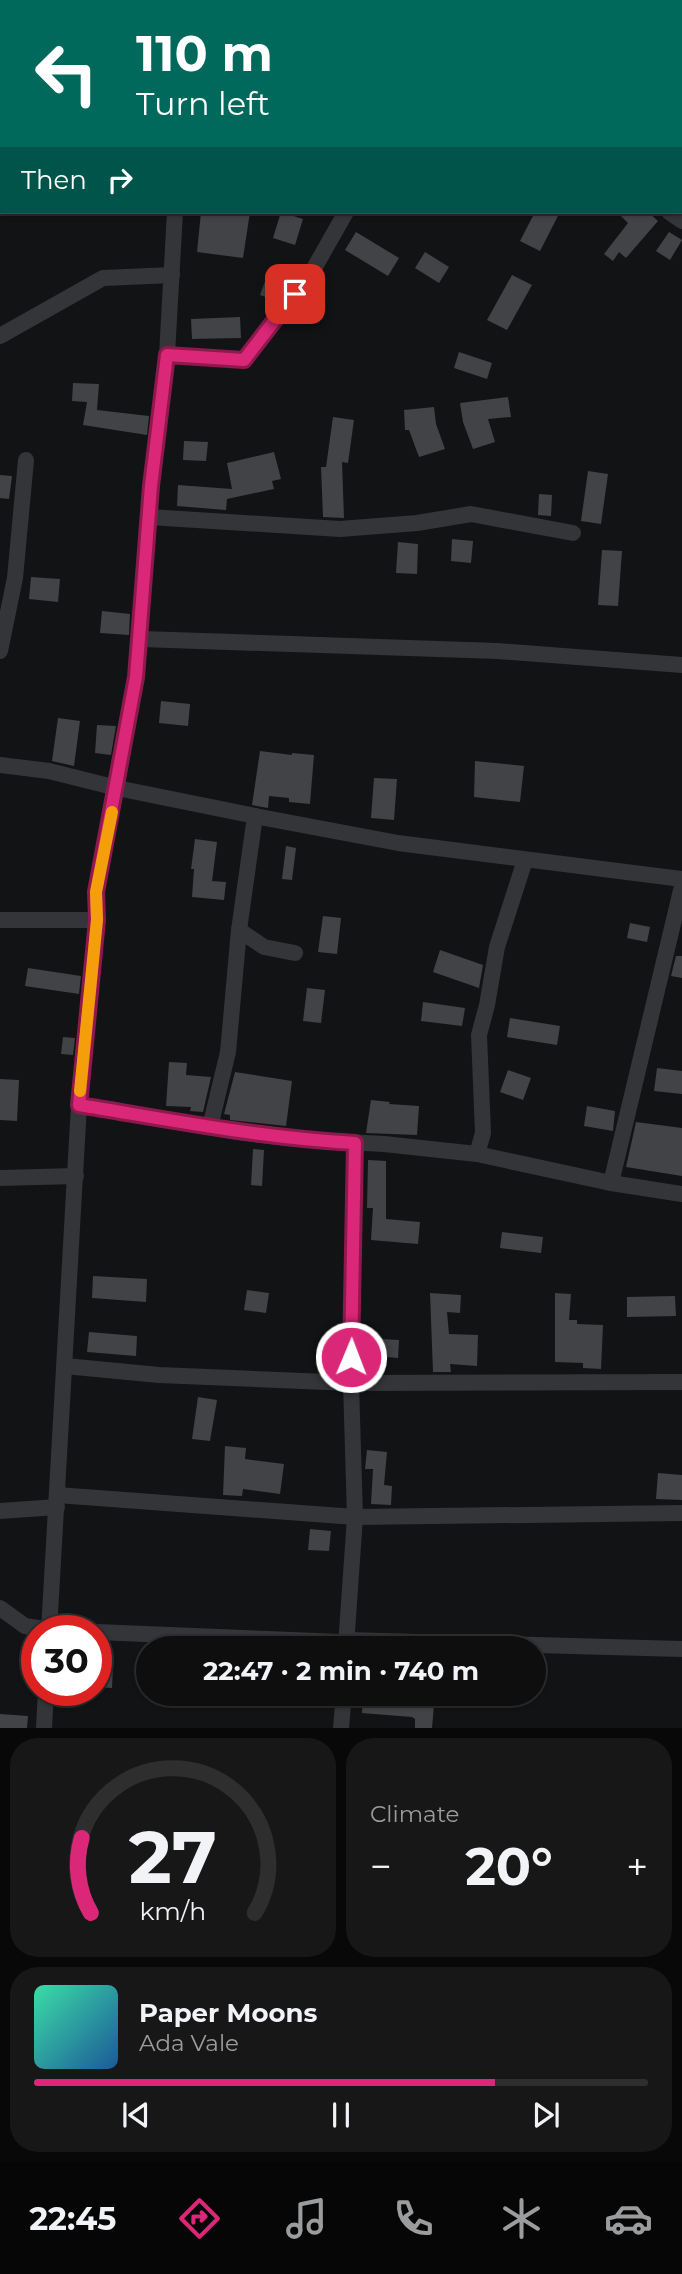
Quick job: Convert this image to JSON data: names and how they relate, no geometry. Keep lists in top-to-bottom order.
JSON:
{
  "page": {
    "turn": ["110 m", "Turn left"],
    "then": "Then",
    "limit": "30",
    "trip": "22:47 · 2 min · 740 m",
    "tile": "Climate",
    "heat": ["−", "20°", "+"],
    "song": ["Paper Moons", "Ada Vale"],
    "tabs": "22:45",
    "gauge": ["27", "km/h"]
  }
}
